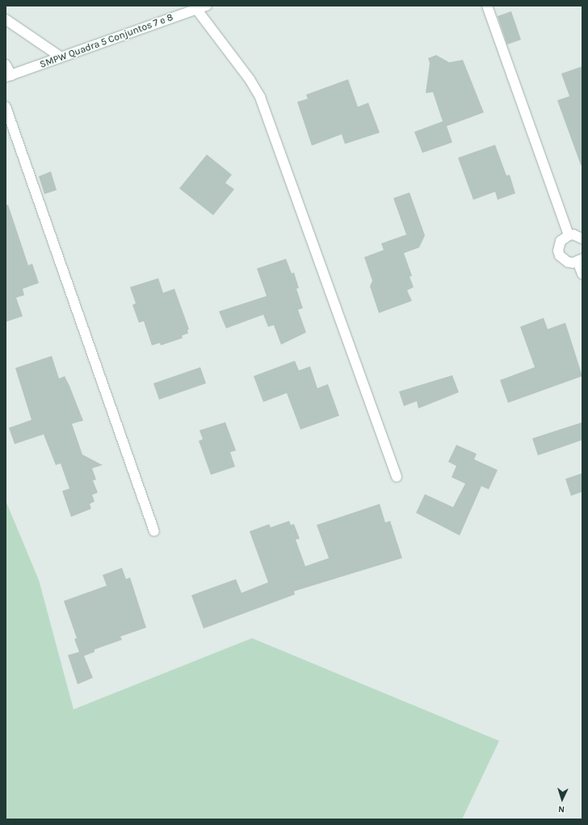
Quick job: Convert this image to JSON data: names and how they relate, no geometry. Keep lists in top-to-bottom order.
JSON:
{
  "streets": {
    "street": ["SMPW Quadra 5 Conjuntos 7 e 8"]
  },
  "north": "bottom"
}
